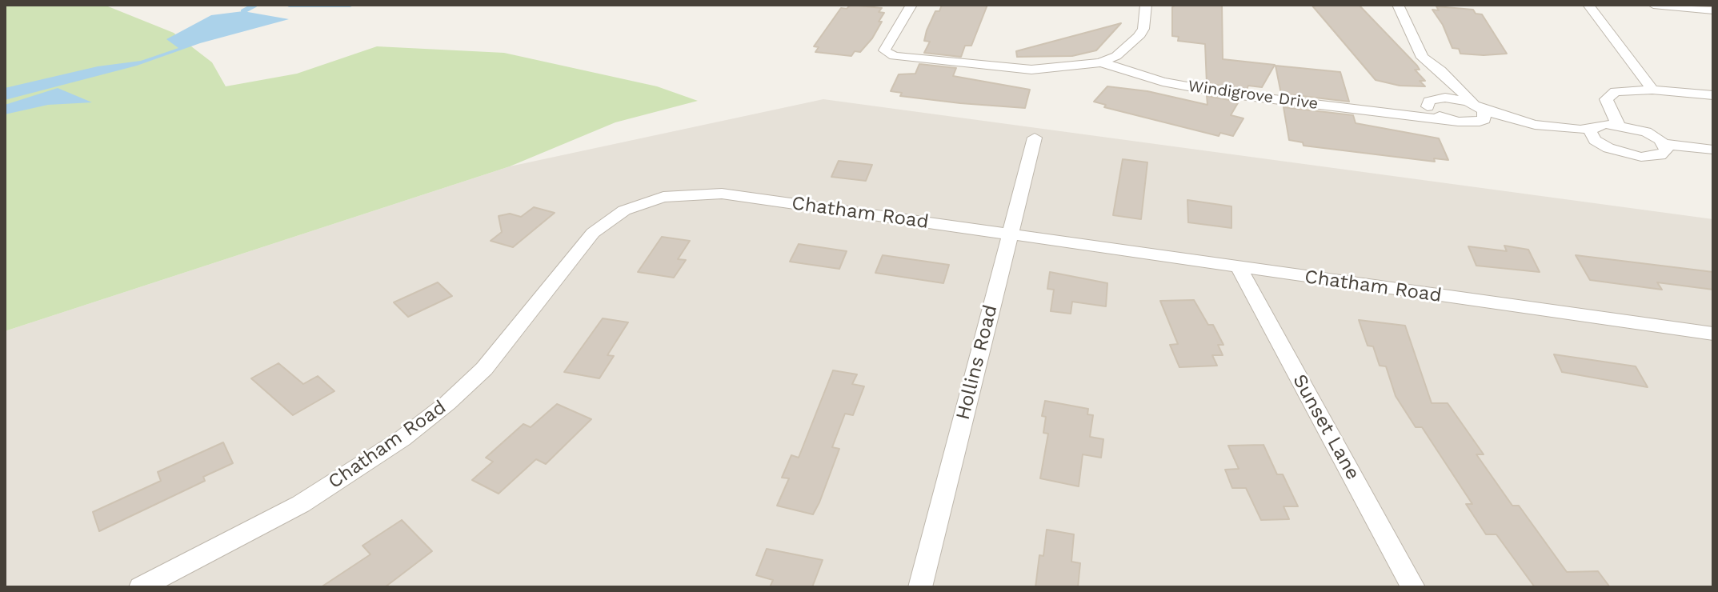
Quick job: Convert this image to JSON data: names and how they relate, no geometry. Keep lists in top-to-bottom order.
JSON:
{
  "streets": {
    "street": [
      "Windigrove Drive",
      "Chatham Road",
      "Hollins Road",
      "Sunset Lane"
    ]
  },
  "crossings": [
    ["Chatham Road", "Hollins Road"],
    ["Chatham Road", "Sunset Lane"]
  ]
}
